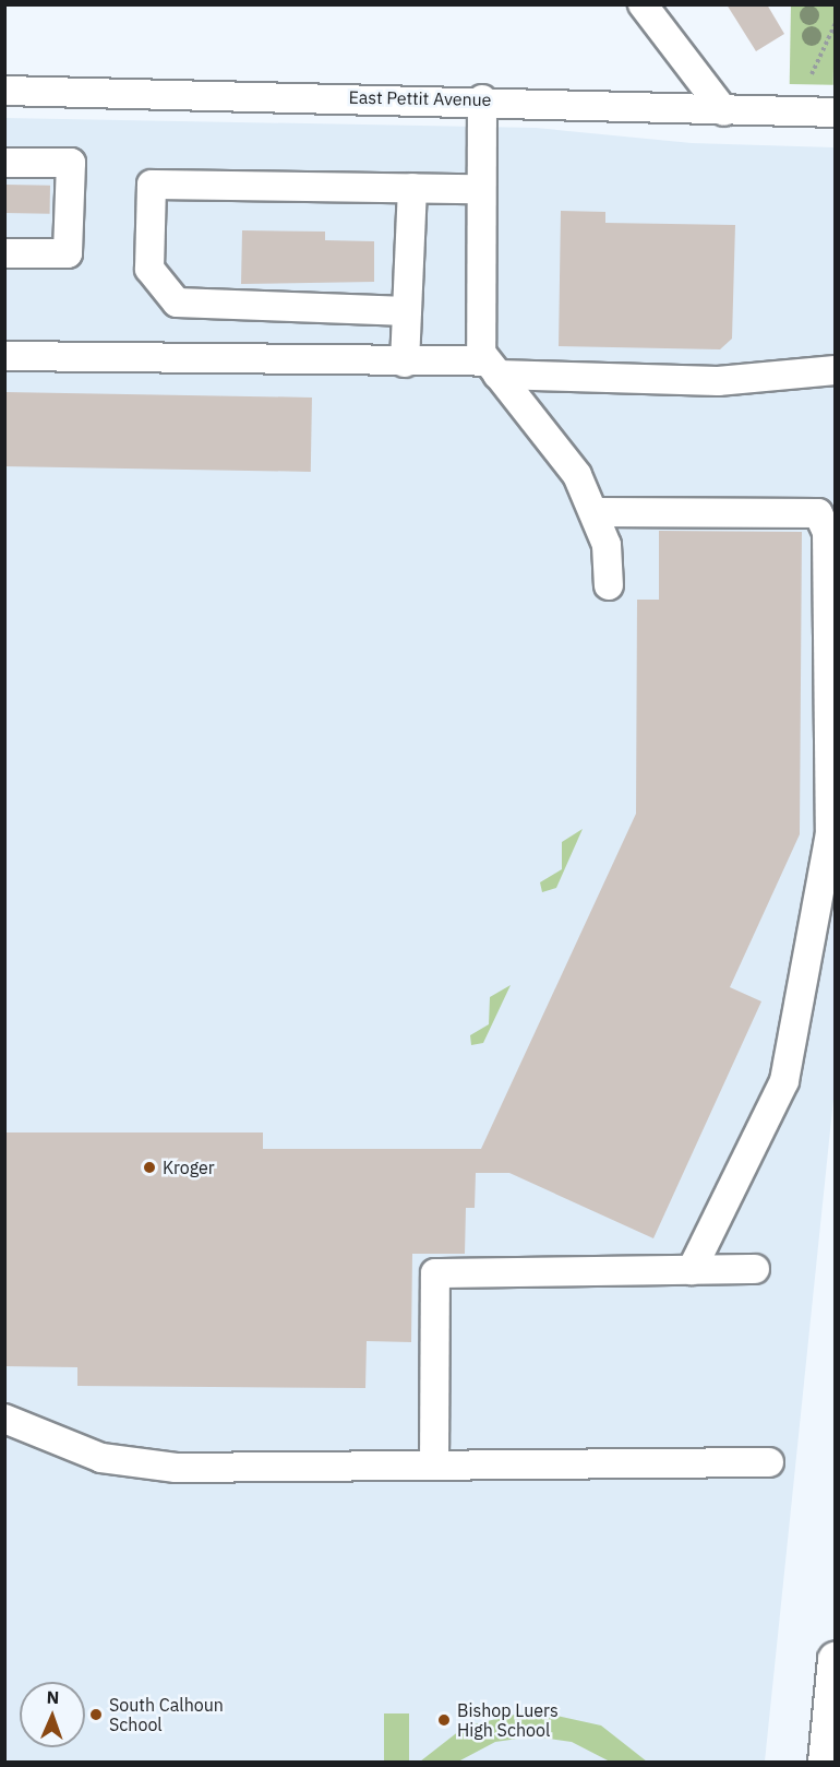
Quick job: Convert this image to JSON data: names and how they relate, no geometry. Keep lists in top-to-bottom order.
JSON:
{
  "streets": {
    "street": ["East Pettit Avenue"]
  },
  "places": ["Kroger", "South Calhoun School", "Bishop Luers High School"],
  "north": "top"
}
